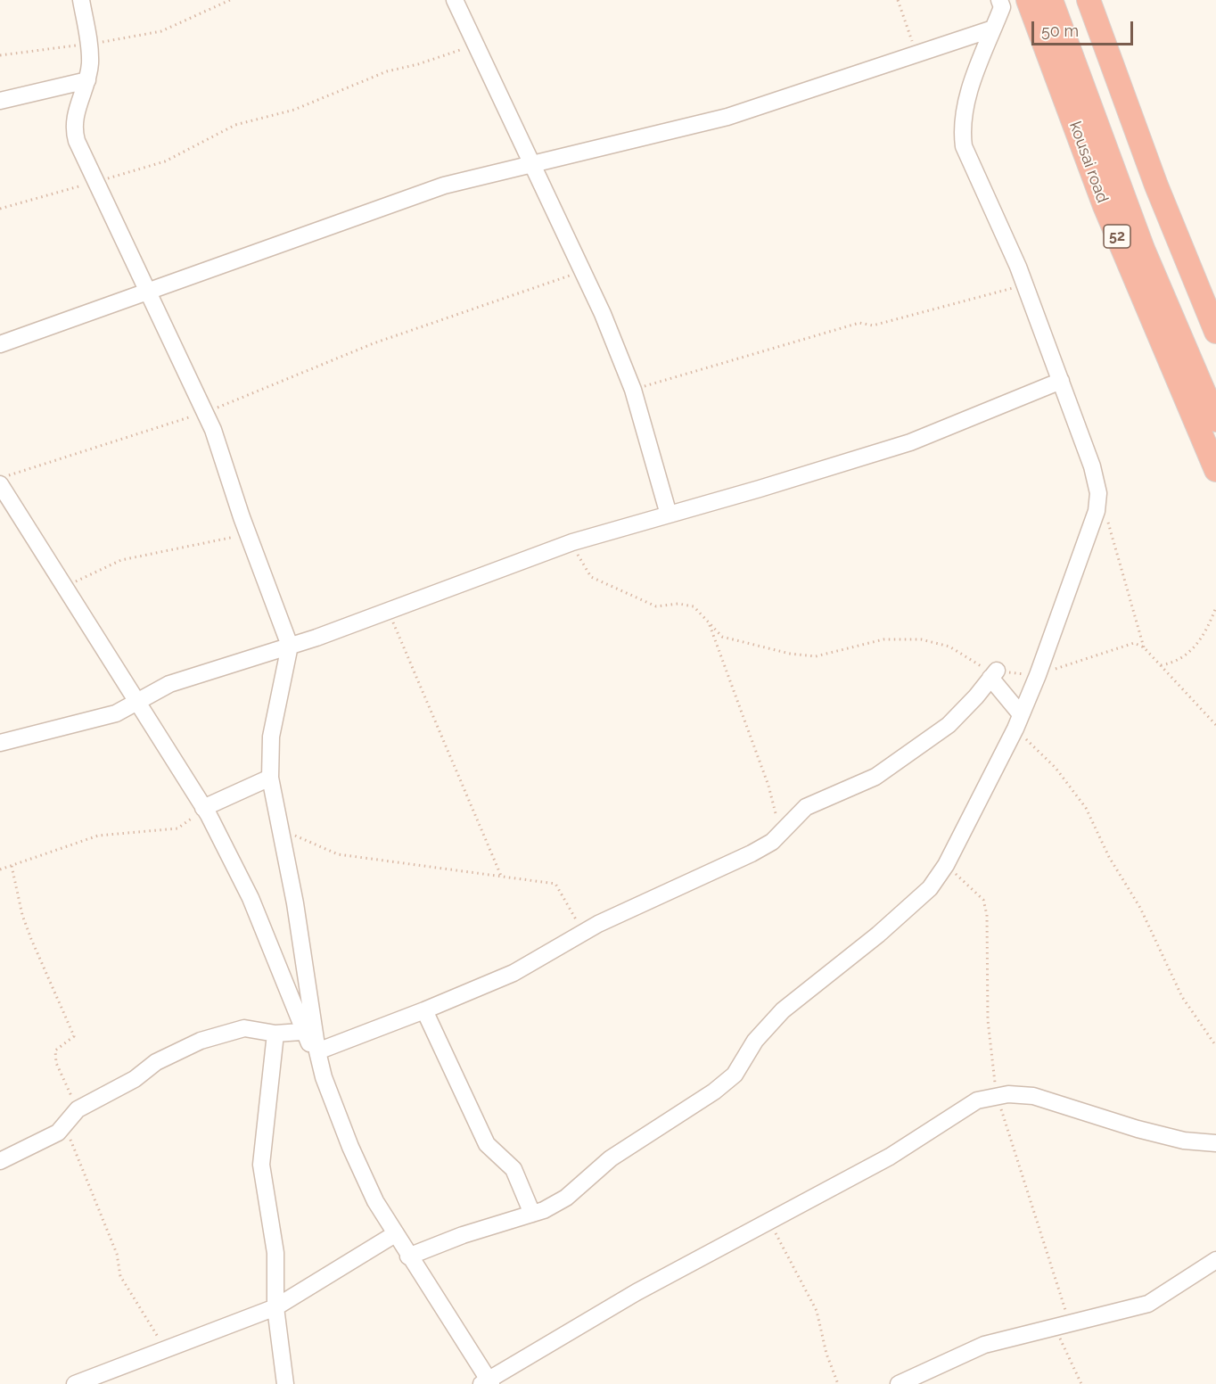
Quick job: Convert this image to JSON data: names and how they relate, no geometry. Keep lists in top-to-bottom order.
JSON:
{
  "streets": {
    "highway": ["kousai road", "52"]
  },
  "scale_bar": "50 m"
}
